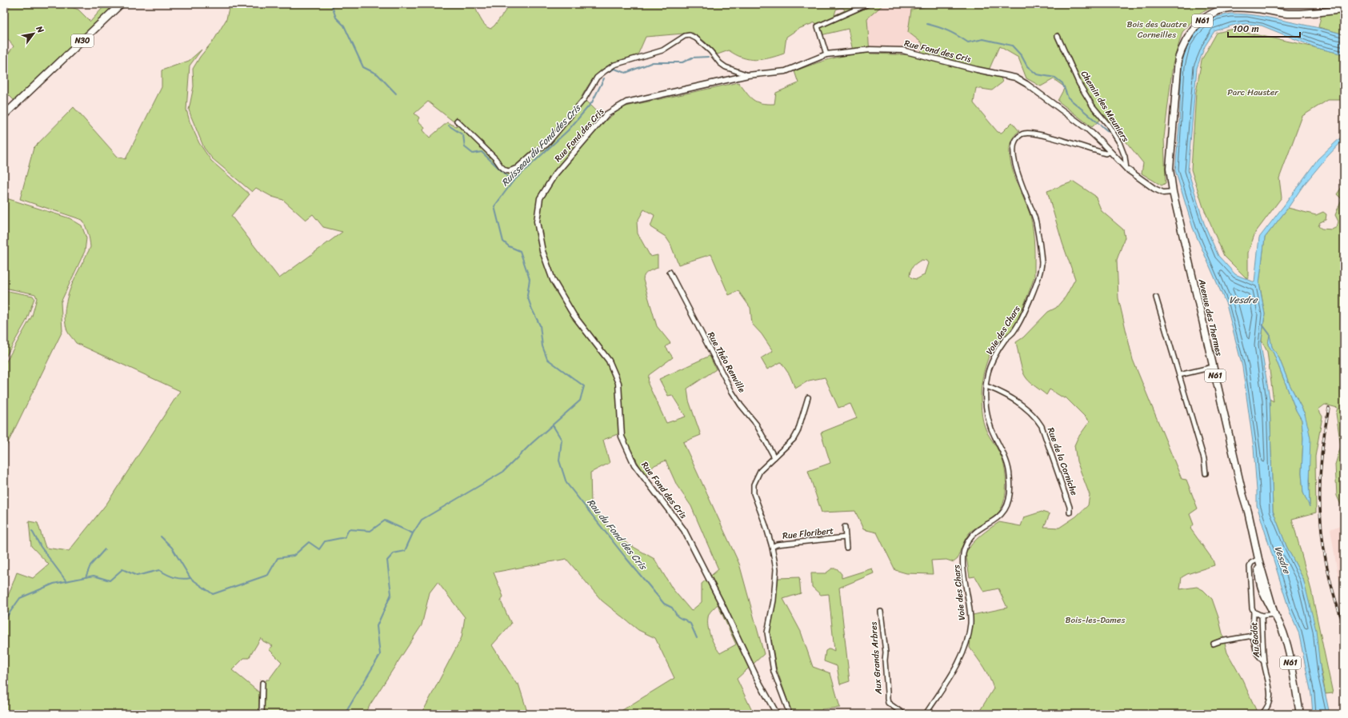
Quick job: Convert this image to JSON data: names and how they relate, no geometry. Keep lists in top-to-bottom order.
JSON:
{
  "streets": {
    "main road": ["N61", "N30", "Avenue des Thermes"],
    "street": [
      "Rue Fond des Cris",
      "Chemin des Meuniers",
      "Voie des Chars",
      "Rue Théo Renville",
      "Rue de la Corniche",
      "Rue Floribert",
      "Au Gadot",
      "Aux Grands Arbres"
    ]
  },
  "crossings": [
    ["N61", "Rue Fond des Cris"],
    ["N61", "Avenue des Thermes"],
    ["Rue Fond des Cris", "Chemin des Meuniers"],
    ["Rue Fond des Cris", "Avenue des Thermes"],
    ["Rue Fond des Cris", "Voie des Chars"],
    ["Voie des Chars", "Rue de la Corniche"]
  ],
  "water": ["Ruisseau du Fond des Cris", "Vesdre", "Rau du Fond des Cris"],
  "parks": ["Bois des Quatre Corneilles", "Parc Hauster", "Bois-les-Dames"],
  "scale_bar": "100 m",
  "north": "top right"
}
